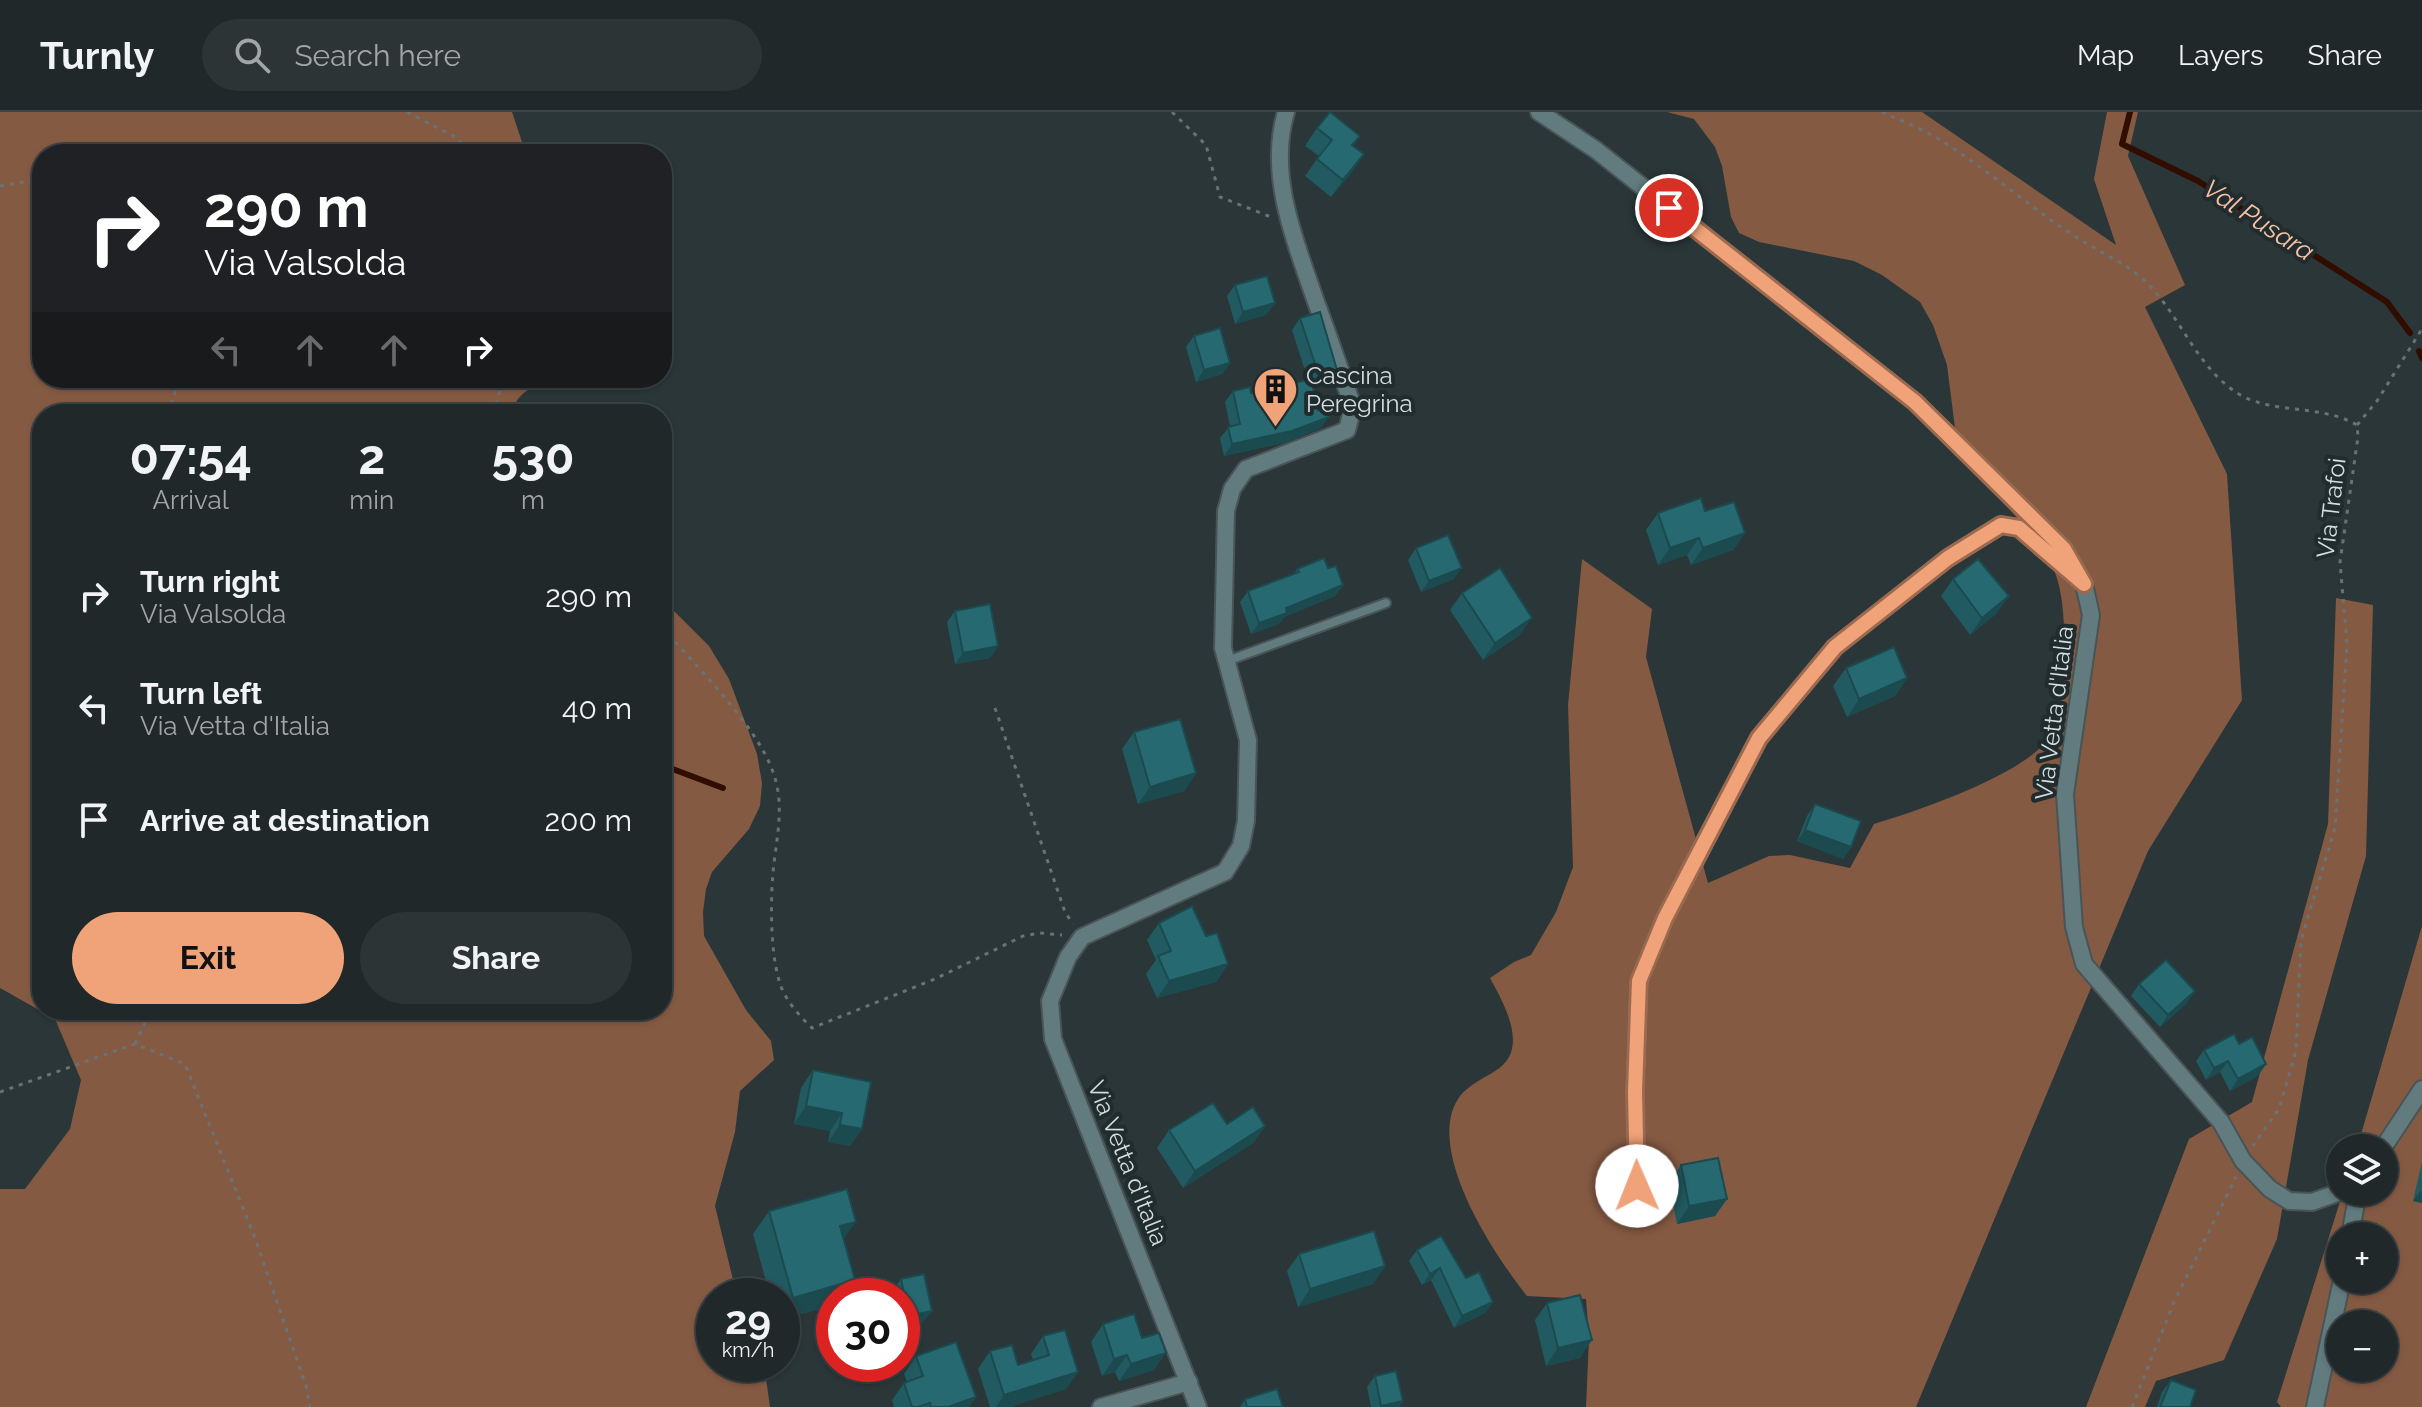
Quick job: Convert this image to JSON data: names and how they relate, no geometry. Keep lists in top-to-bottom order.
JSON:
{
  "streets": {
    "street": ["Via Vetta d'Italia"],
    "path": ["Via Trafoi"]
  },
  "crossings": [
    ["Via Trafoi", "Via Vetta d'Italia"]
  ],
  "water": ["Val Pusara"],
  "places": {
    "building": ["Cascina Peregrina"]
  },
  "page": {
    "header": "Turnly",
    "search": "Search here",
    "nav": ["Map", "Layers", "Share"],
    "turn": ["290 m", "Via Valsolda"],
    "eta": [
      "07:54",
      "Arrival",
      "2",
      "min",
      "530",
      "m"
    ],
    "list": [
      {
        "name": "Turn right",
        "note": "Via Valsolda",
        "value": "290 m"
      },
      {
        "name": "Turn left",
        "note": "Via Vetta d'Italia",
        "value": "40 m"
      },
      {
        "name": "Arrive at destination",
        "value": "200 m"
      }
    ],
    "buttons": ["Exit", "Share"],
    "map_buttons": ["+", "−"],
    "speed": "29 km/h",
    "limit": "30"
  }
}
